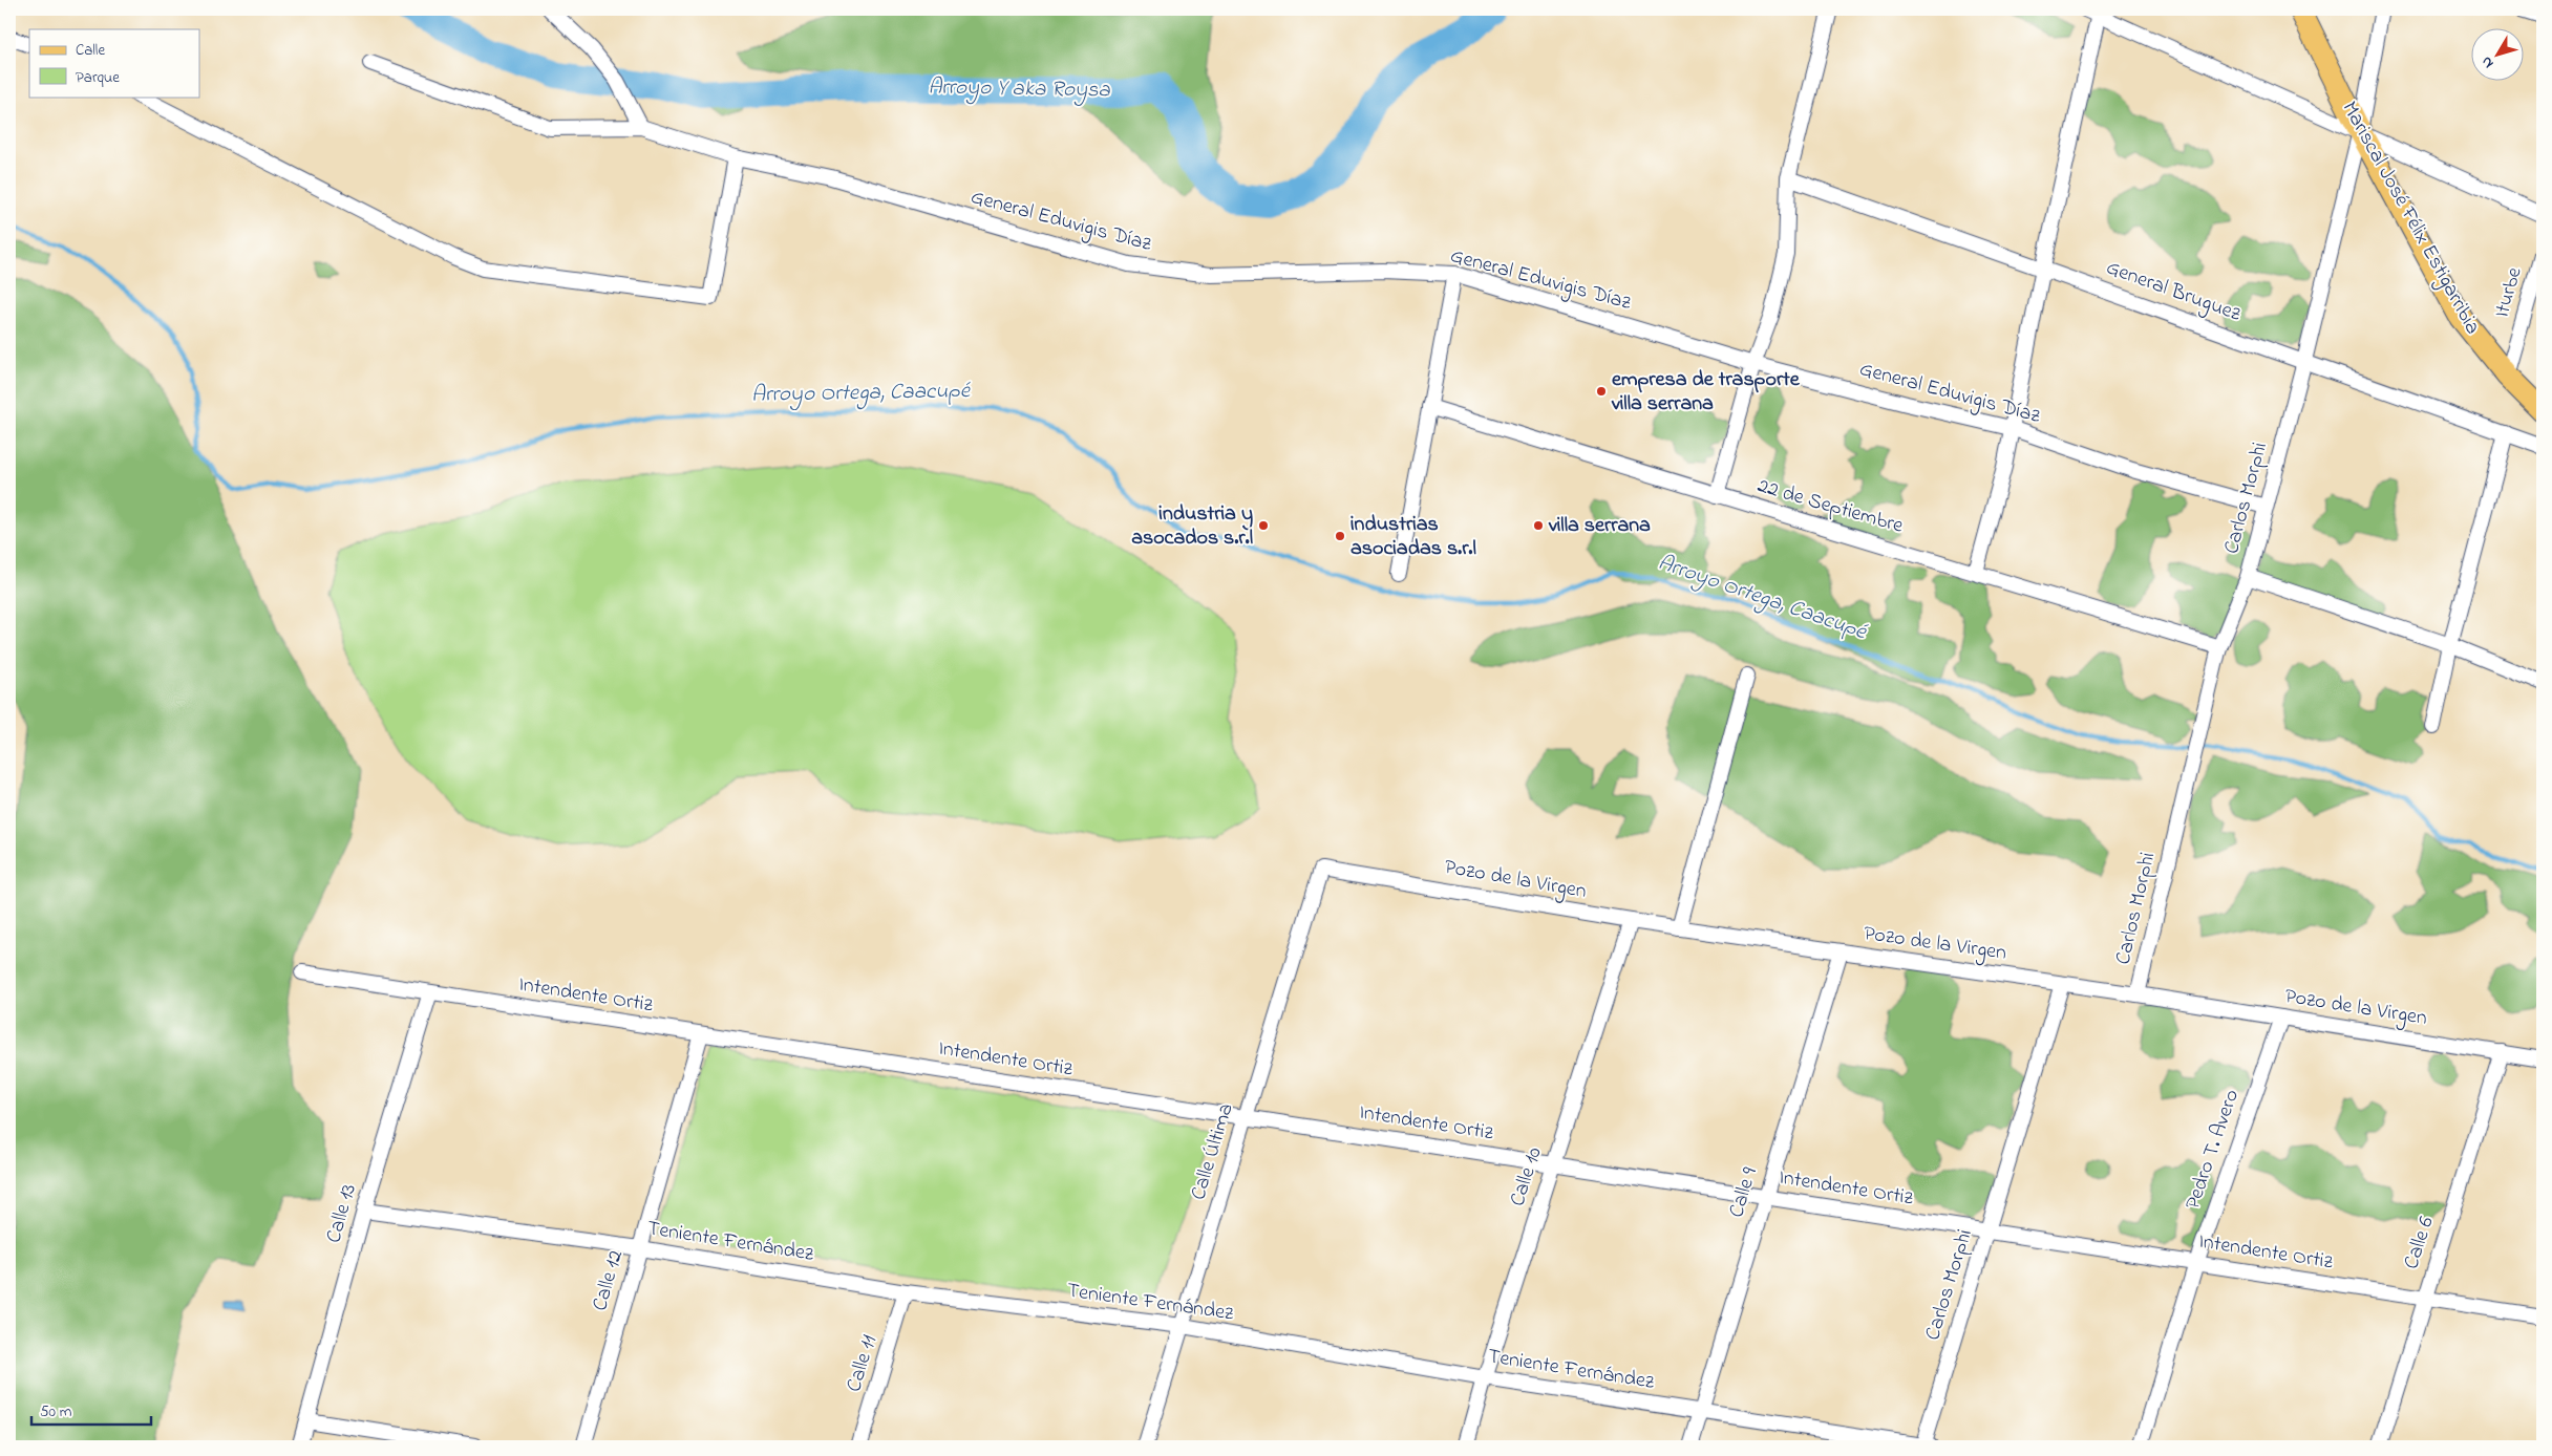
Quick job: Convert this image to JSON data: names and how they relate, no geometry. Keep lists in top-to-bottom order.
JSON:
{
  "streets": {
    "main road": ["Mariscal José Félix Estigarribia"],
    "street": [
      "General Eduvigis Díaz",
      "General Bruguez",
      "Iturbe",
      "Carlos Morphi",
      "22 de Septiembre",
      "Pozo de la Virgen",
      "Intendente Ortiz",
      "Pedro T. Avero",
      "Calle Última",
      "Calle 10",
      "Calle 9",
      "Calle 13",
      "Teniente Fernández",
      "Calle 6",
      "Calle 12",
      "Calle 11"
    ]
  },
  "crossings": [
    ["Mariscal José Félix Estigarribia", "Iturbe"],
    ["Mariscal José Félix Estigarribia", "Carlos Morphi"],
    ["General Eduvigis Díaz", "Carlos Morphi"],
    ["General Bruguez", "Carlos Morphi"],
    ["Carlos Morphi", "22 de Septiembre"],
    ["Carlos Morphi", "Pozo de la Virgen"],
    ["Carlos Morphi", "Intendente Ortiz"],
    ["Carlos Morphi", "Teniente Fernández"],
    ["Pozo de la Virgen", "Pedro T. Avero"],
    ["Pozo de la Virgen", "Calle Última"],
    ["Pozo de la Virgen", "Calle 10"],
    ["Pozo de la Virgen", "Calle 9"],
    ["Pozo de la Virgen", "Calle 6"],
    ["Intendente Ortiz", "Pedro T. Avero"],
    ["Intendente Ortiz", "Calle Última"],
    ["Intendente Ortiz", "Calle 10"],
    ["Intendente Ortiz", "Calle 9"],
    ["Intendente Ortiz", "Calle 13"],
    ["Intendente Ortiz", "Calle 6"],
    ["Intendente Ortiz", "Calle 12"],
    ["Calle Última", "Teniente Fernández"],
    ["Calle 10", "Teniente Fernández"],
    ["Calle 9", "Teniente Fernández"],
    ["Calle 13", "Teniente Fernández"],
    ["Teniente Fernández", "Calle 12"],
    ["Teniente Fernández", "Calle 11"]
  ],
  "water": ["Arroyo Y aka Roysa", "Arroyo Ortega, Caacupé"],
  "places": [
    "empresa de trasporte villa serrana",
    "industria y asocados s.r.l",
    "villa serrana",
    "industrias asociadas s.r.l"
  ],
  "legend": ["Calle", "Parque"],
  "scale_bar": "50 m",
  "north": "bottom left"
}
